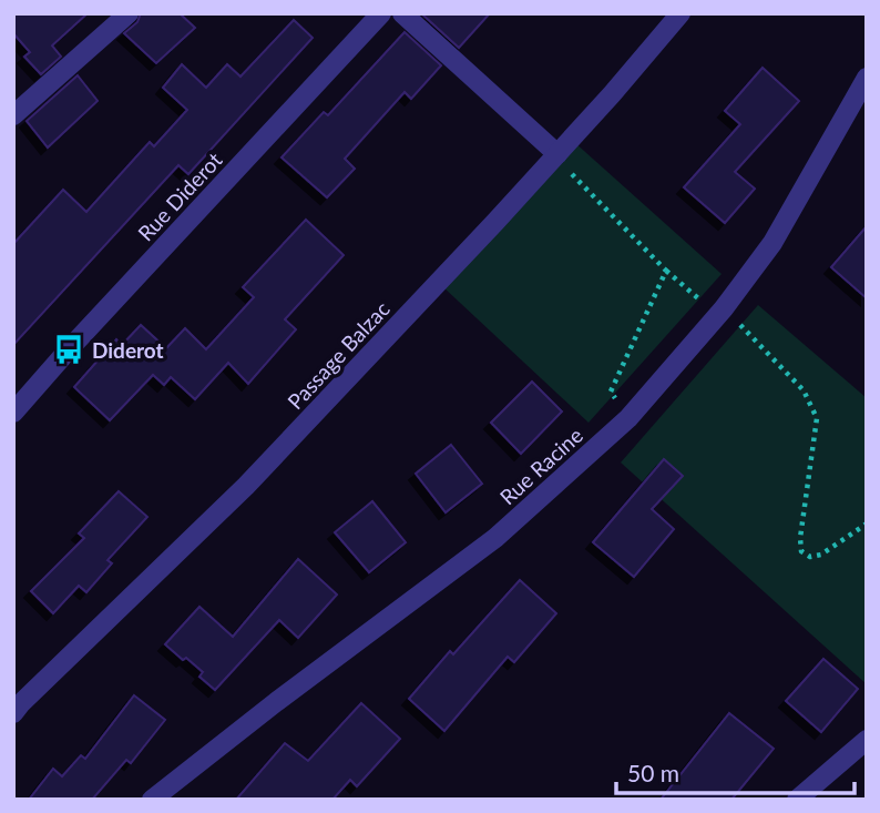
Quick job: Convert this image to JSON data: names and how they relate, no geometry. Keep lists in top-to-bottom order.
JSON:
{
  "streets": {
    "street": ["Rue Diderot", "Passage Balzac", "Rue Racine"]
  },
  "places": {
    "bus stop": ["Diderot"]
  },
  "scale_bar": "50 m"
}
